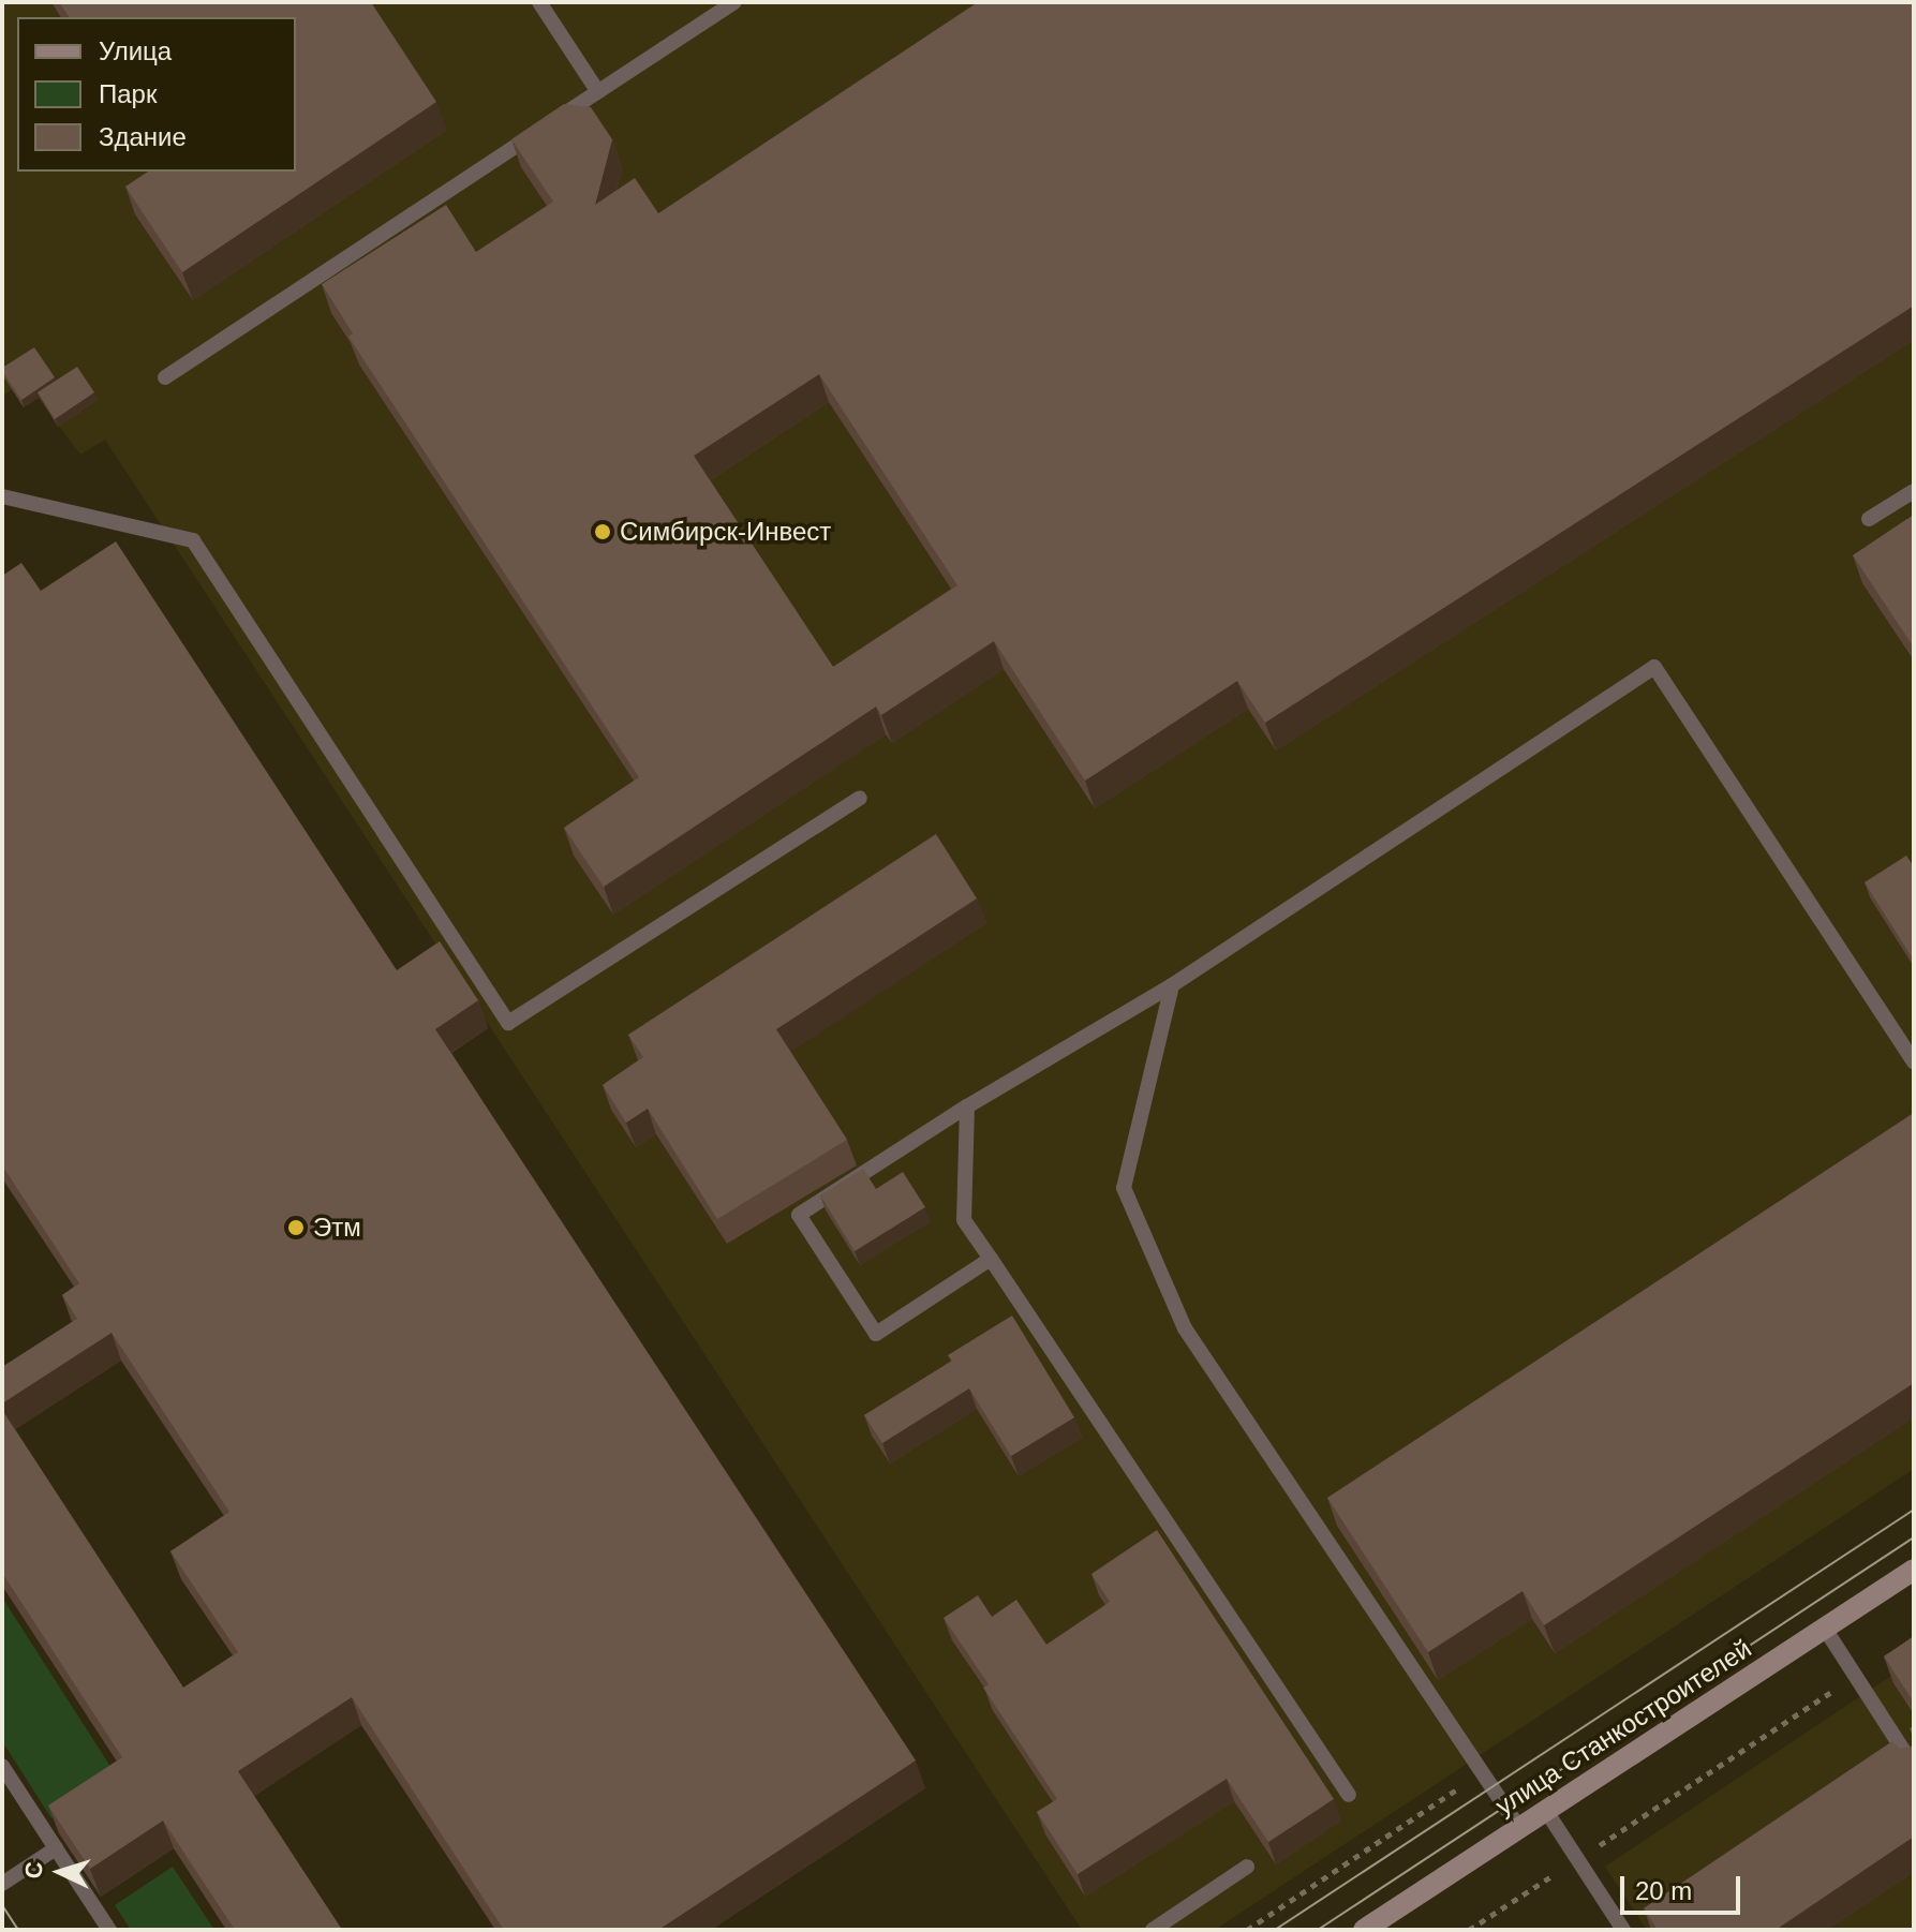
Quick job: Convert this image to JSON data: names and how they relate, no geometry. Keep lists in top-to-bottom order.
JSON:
{
  "streets": {
    "street": ["улица Станкостроителей"]
  },
  "places": ["Симбирск-Инвест", "Этм"],
  "legend": ["Улица", "Парк", "Здание"],
  "scale_bar": "20 m",
  "north": "left"
}
